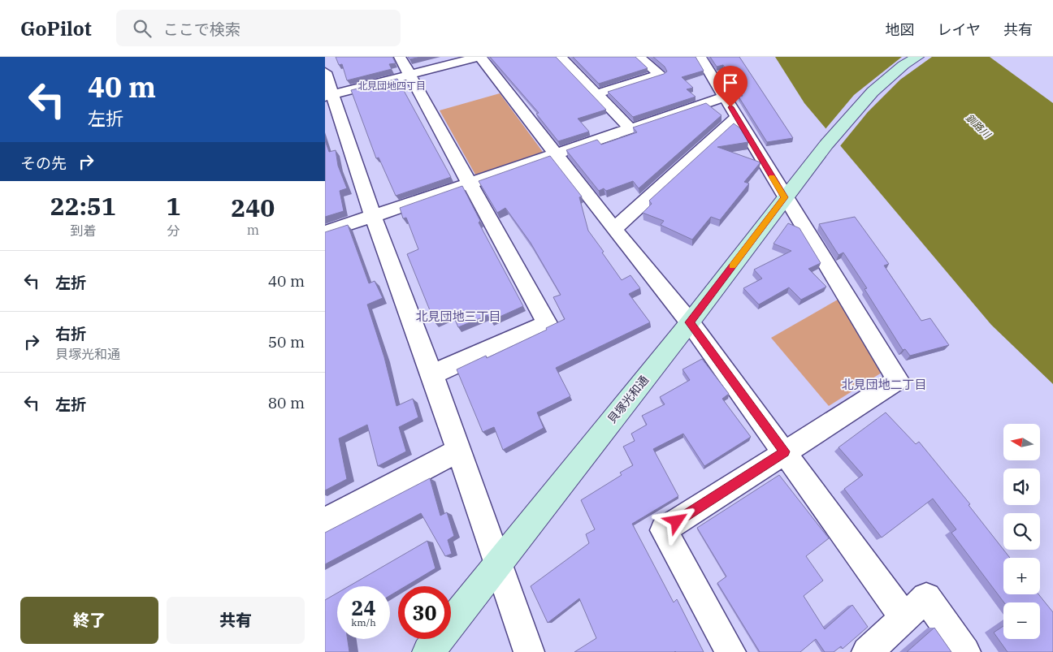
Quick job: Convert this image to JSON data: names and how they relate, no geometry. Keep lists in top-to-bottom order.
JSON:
{
  "streets": {
    "street": ["貝塚光和通"]
  },
  "districts": ["北見団地四丁目", "北見団地三丁目", "北見団地二丁目"],
  "water": ["釧路川"],
  "north": "left",
  "page": {
    "header": "GoPilot",
    "search": "ここで検索",
    "nav": ["地図", "レイヤ", "共有"],
    "turn": ["40 m", "左折"],
    "then": "その先",
    "eta": [
      "22:51",
      "到着",
      "1",
      "分",
      "240",
      "m"
    ],
    "list": [
      {
        "name": "左折",
        "value": "40 m"
      },
      {
        "name": "右折",
        "note": "貝塚光和通",
        "value": "50 m"
      },
      {
        "name": "左折",
        "value": "80 m"
      }
    ],
    "map_buttons": ["+", "−"],
    "speed": "24 km/h",
    "limit": "30",
    "buttons": ["終了", "共有"]
  }
}
